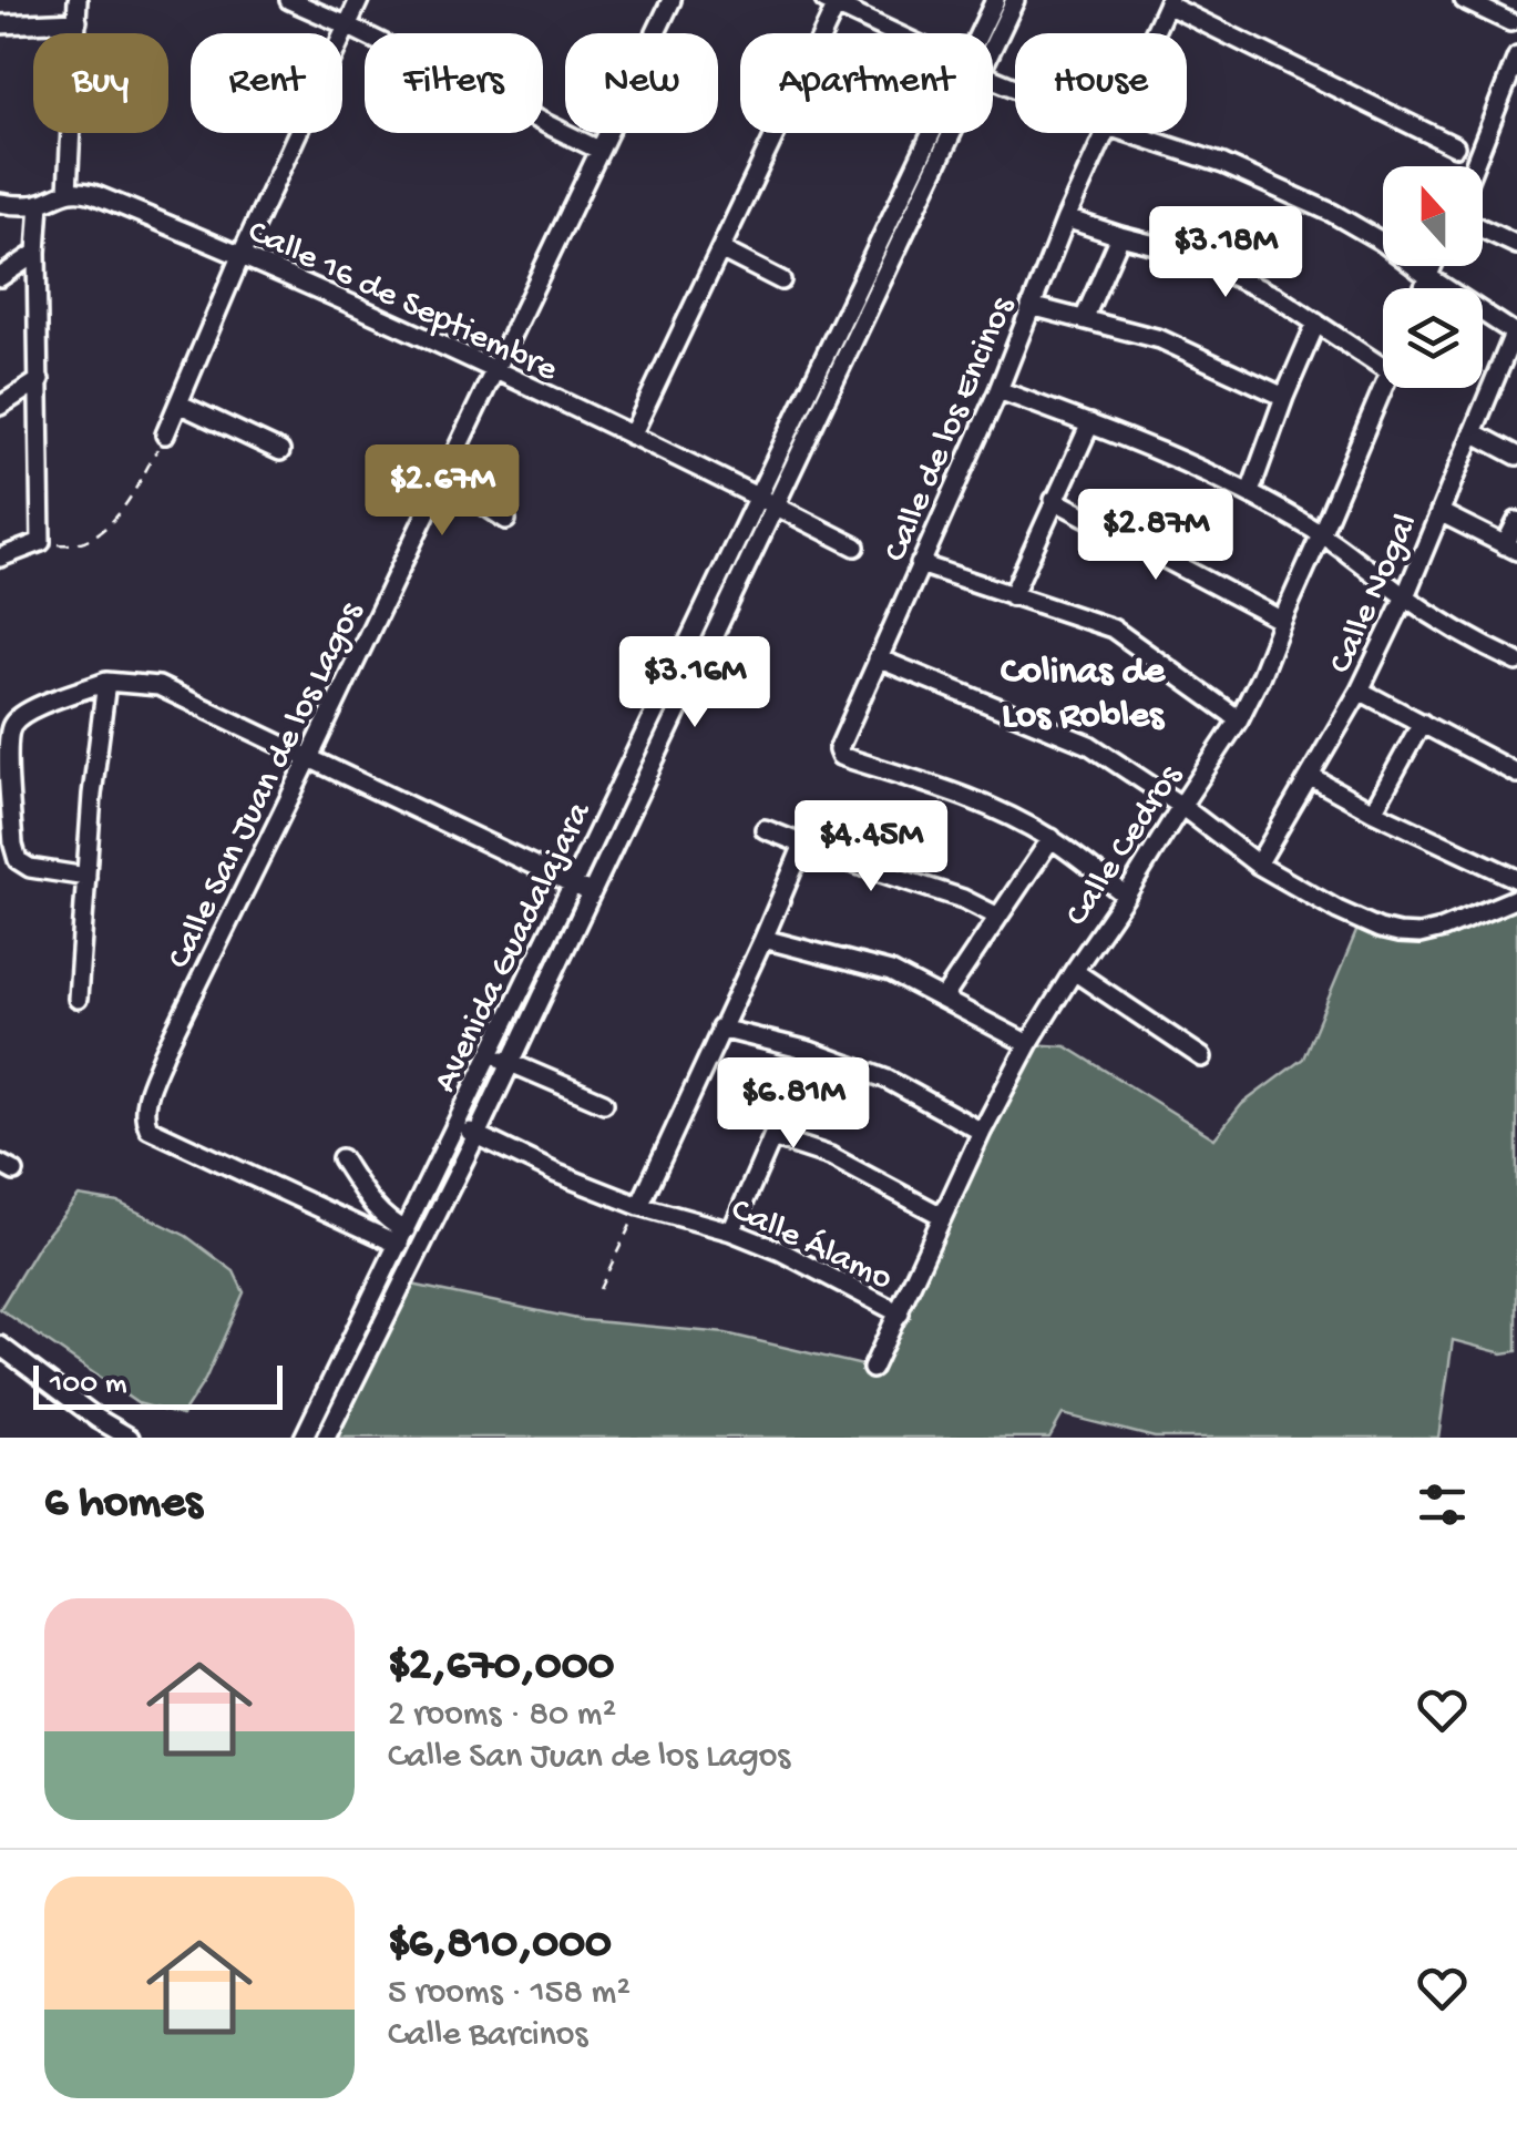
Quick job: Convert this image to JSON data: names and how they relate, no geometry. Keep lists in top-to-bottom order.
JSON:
{
  "streets": {
    "street": [
      "Calle 16 de Septiembre",
      "Calle de los Encinos",
      "Calle Nogal",
      "Calle San Juan de los Lagos",
      "Calle Cedros",
      "Avenida Guadalajara",
      "Calle Álamo"
    ]
  },
  "crossings": [
    ["Calle 16 de Septiembre", "Calle San Juan de los Lagos"],
    ["Calle 16 de Septiembre", "Avenida Guadalajara"],
    ["Calle San Juan de los Lagos", "Avenida Guadalajara"],
    ["Calle Cedros", "Calle Álamo"],
    ["Avenida Guadalajara", "Calle Álamo"]
  ],
  "districts": ["Colinas de Los Robles"],
  "scale_bar": "100 m",
  "north": "top",
  "page": {
    "chip": [
      "Buy",
      "Rent",
      "Filters",
      "New",
      "Apartment",
      "House"
    ],
    "price": [
      "$3.18M",
      "$2.67M",
      "$2.87M",
      "$3.16M",
      "$4.45M",
      "$6.81M"
    ],
    "scale": "100 m",
    "heading": "6 homes",
    "list": [
      {
        "name": "$2,670,000",
        "note": "2 rooms · 80 m² · Calle San Juan de los Lagos"
      },
      {
        "name": "$6,810,000",
        "note": "5 rooms · 158 m² · Calle Barcinos"
      }
    ]
  }
}
